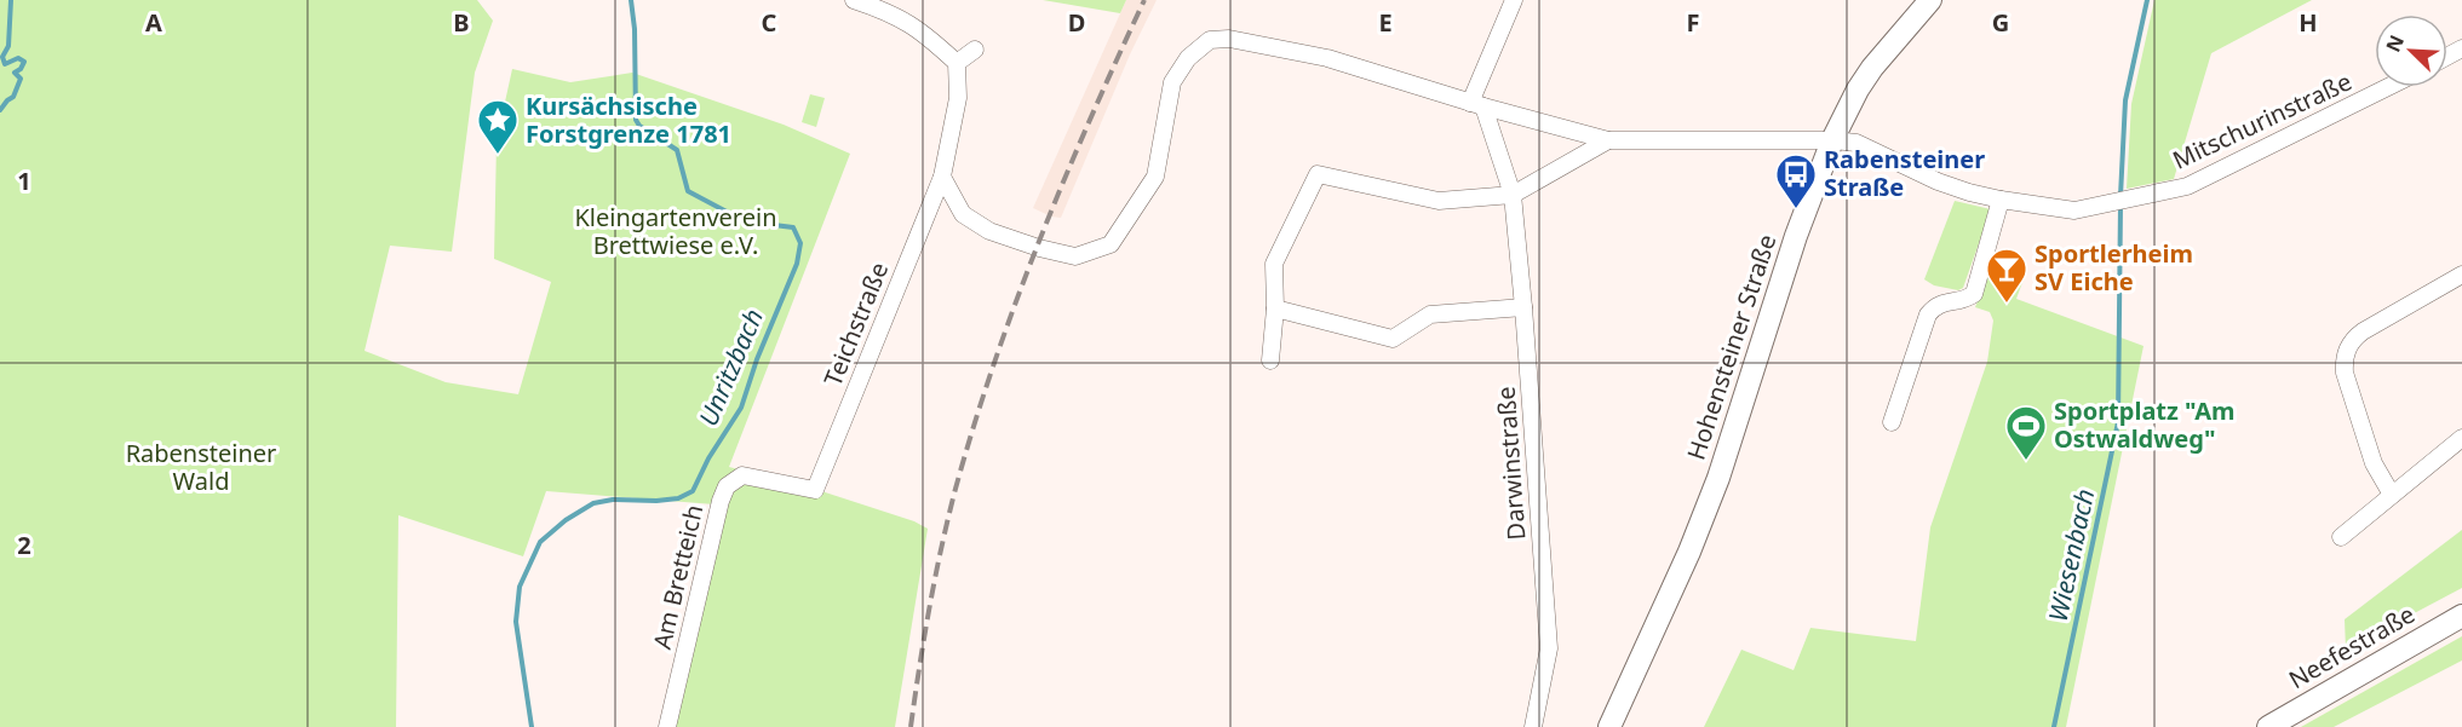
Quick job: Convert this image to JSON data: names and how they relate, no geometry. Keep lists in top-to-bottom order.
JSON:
{
  "streets": {
    "main road": ["Hohensteiner Straße", "Neefestraße"],
    "street": [
      "Mitschurinstraße",
      "Teichstraße",
      "Darwinstraße",
      "Am Bretteich"
    ]
  },
  "crossings": [
    ["Mitschurinstraße", "Hohensteiner Straße"],
    ["Teichstraße", "Am Bretteich"]
  ],
  "water": ["Unritzbach", "Wiesenbach"],
  "parks": ["Kleingartenverein Brettwiese e.V.", "Rabensteiner Wald"],
  "places": {
    "place": ["Kursächsische Forstgrenze 1781"],
    "bus stop": ["Rabensteiner Straße"],
    "bar": ["Sportlerheim SV Eiche"],
    "sports": ["Sportplatz \"Am Ostwaldweg\""]
  },
  "north": "top left",
  "grid": {
    "columns": [
      "A",
      "B",
      "C",
      "D",
      "E",
      "F",
      "G",
      "H"
    ],
    "rows": ["1", "2"]
  }
}
